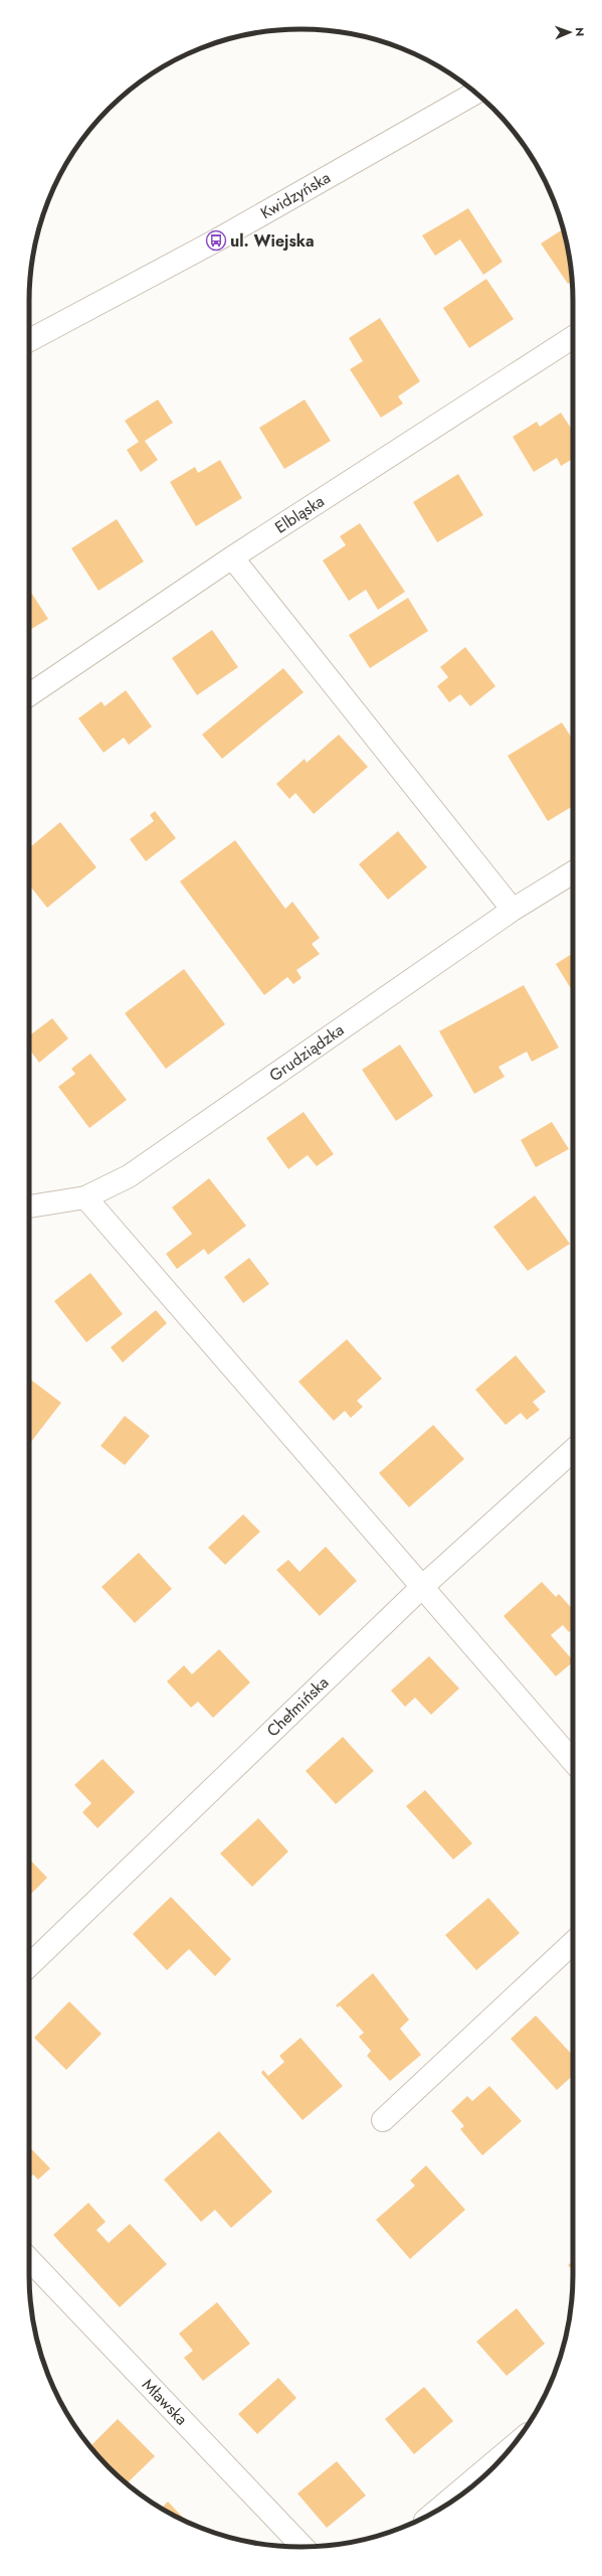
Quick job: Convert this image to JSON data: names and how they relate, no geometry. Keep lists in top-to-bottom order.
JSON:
{
  "streets": {
    "street": [
      "Kwidzyńska",
      "Elbląska",
      "Grudziądzka",
      "Chełmińska",
      "Mławska"
    ]
  },
  "places": {
    "bus stop": ["ul. Wiejska"]
  },
  "north": "right"
}
